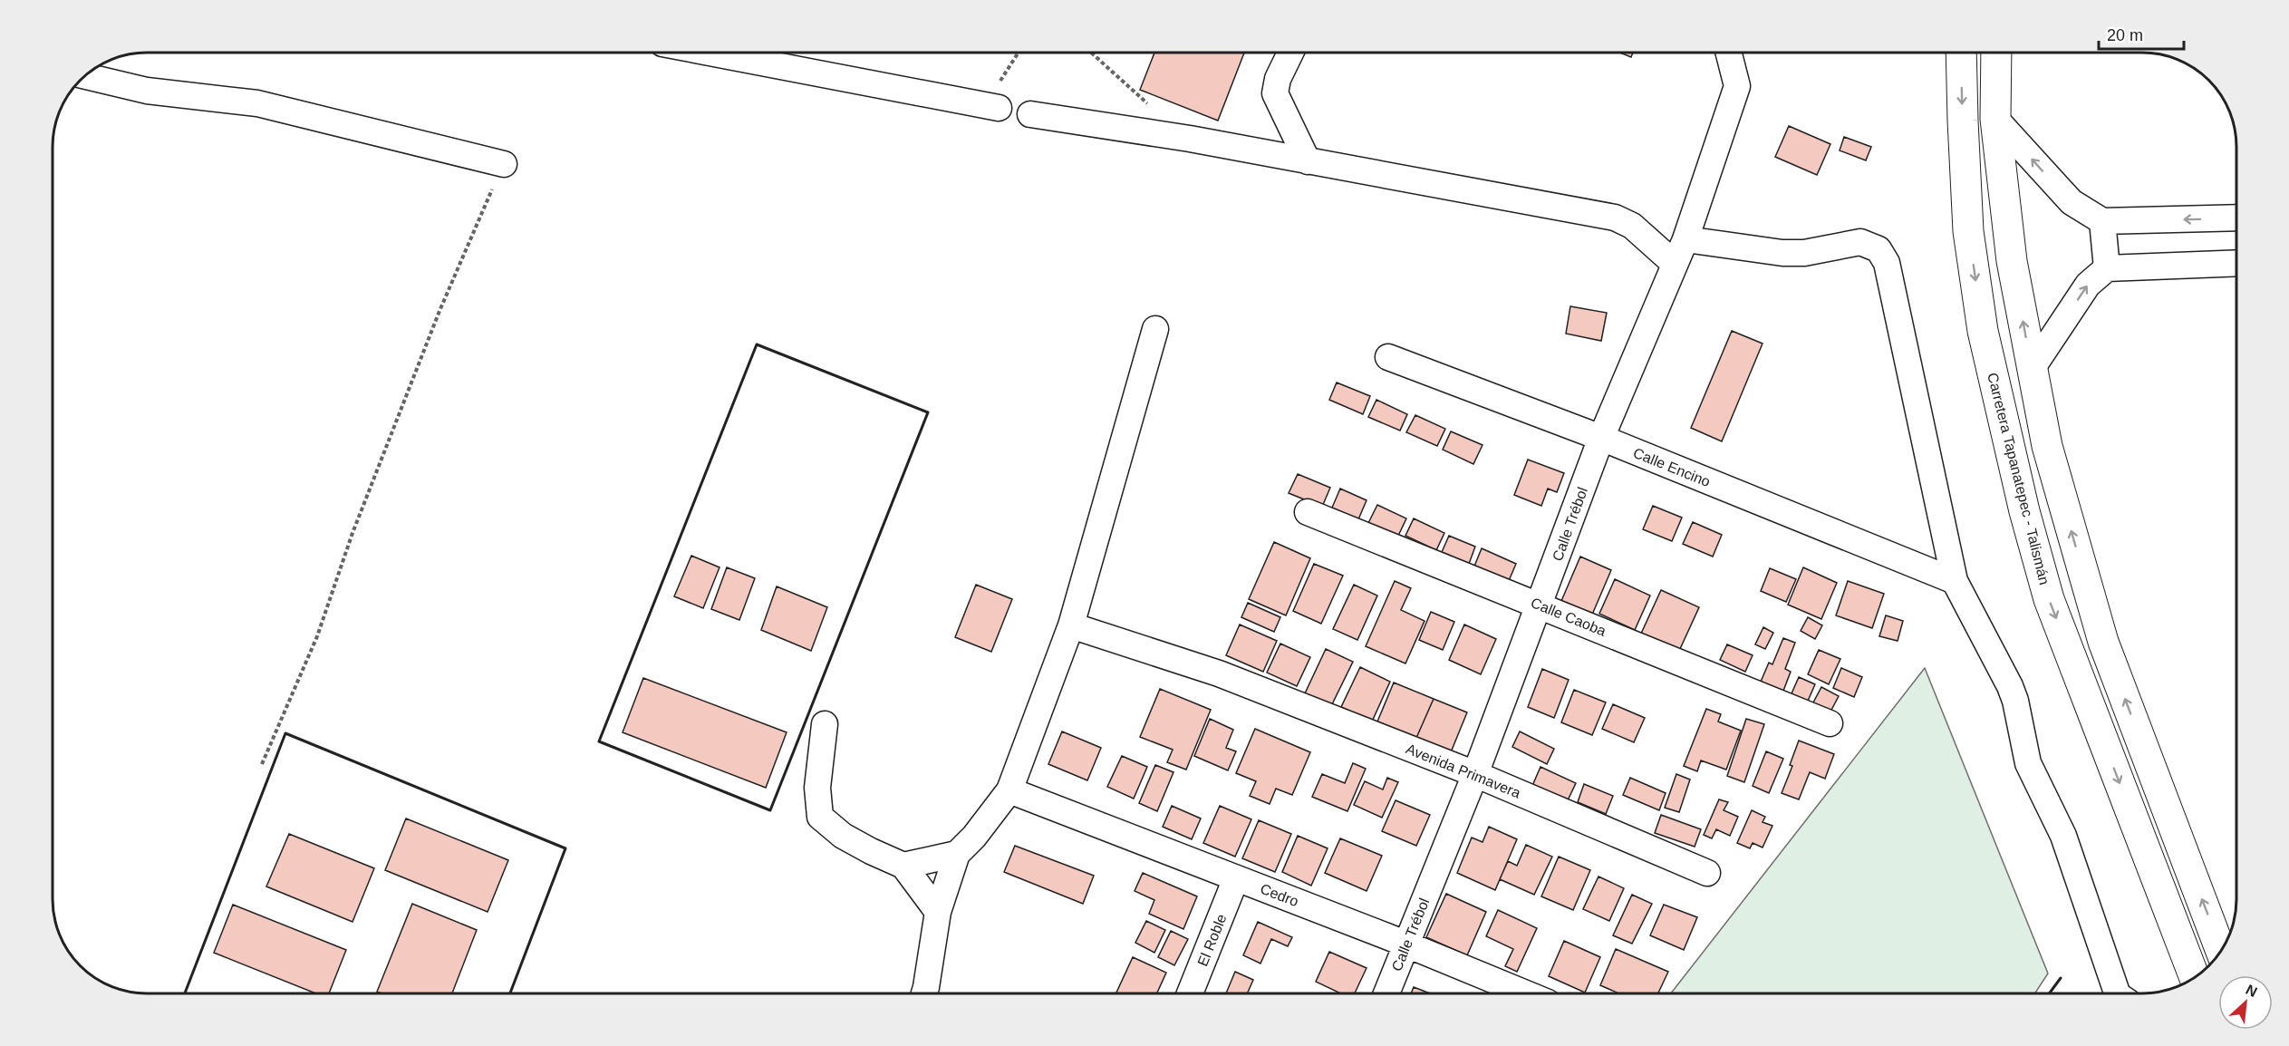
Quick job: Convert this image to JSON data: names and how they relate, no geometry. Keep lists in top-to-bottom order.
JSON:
{
  "streets": {
    "highway": ["Carretera Tapanatepec - Talismán"],
    "street": [
      "Calle Encino",
      "Calle Trébol",
      "Calle Caoba",
      "Avenida Primavera",
      "Cedro",
      "El Roble"
    ]
  },
  "crossings": [
    ["Calle Encino", "Calle Trébol"],
    ["Calle Trébol", "Calle Caoba"],
    ["Calle Trébol", "Avenida Primavera"],
    ["Calle Trébol", "Cedro"],
    ["Cedro", "El Roble"]
  ],
  "scale_bar": "20 m",
  "north": "top right"
}
